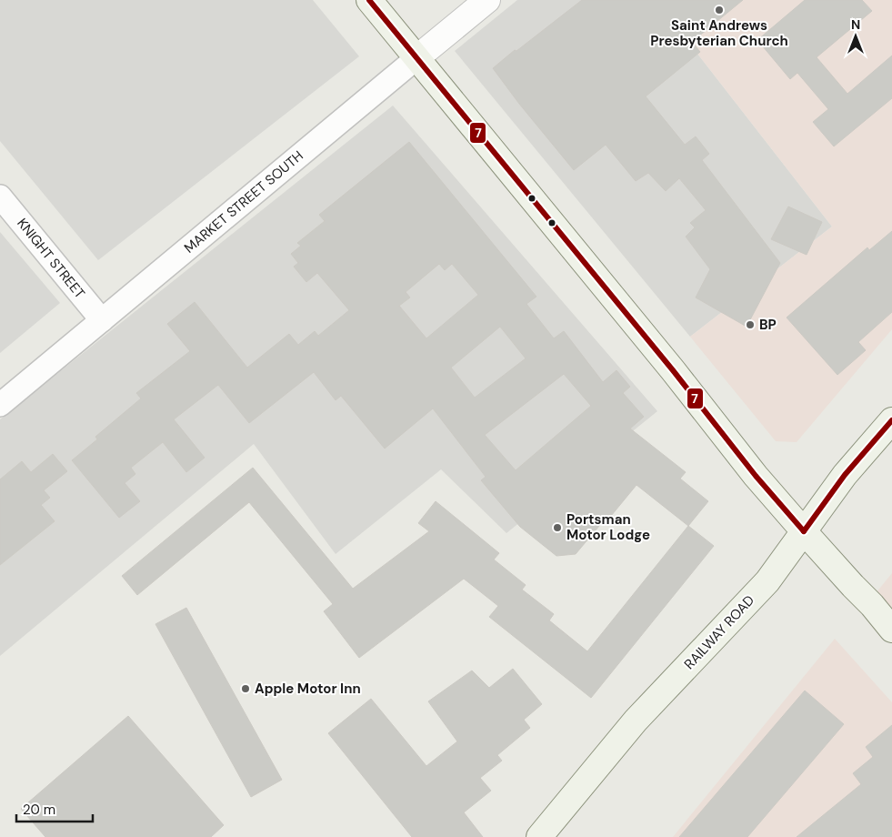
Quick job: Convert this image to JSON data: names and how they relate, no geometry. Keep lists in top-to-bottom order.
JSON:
{
  "streets": {
    "main road": ["RAILWAY ROAD"],
    "street": ["MARKET STREET SOUTH", "KNIGHT STREET"]
  },
  "crossings": [
    ["MARKET STREET SOUTH", "KNIGHT STREET"]
  ],
  "places": [
    "Saint Andrews Presbyterian Church",
    "BP",
    "Portsman Motor Lodge",
    "Apple Motor Inn"
  ],
  "lines": ["transit line 7"],
  "scale_bar": "20 m",
  "north": "top"
}
